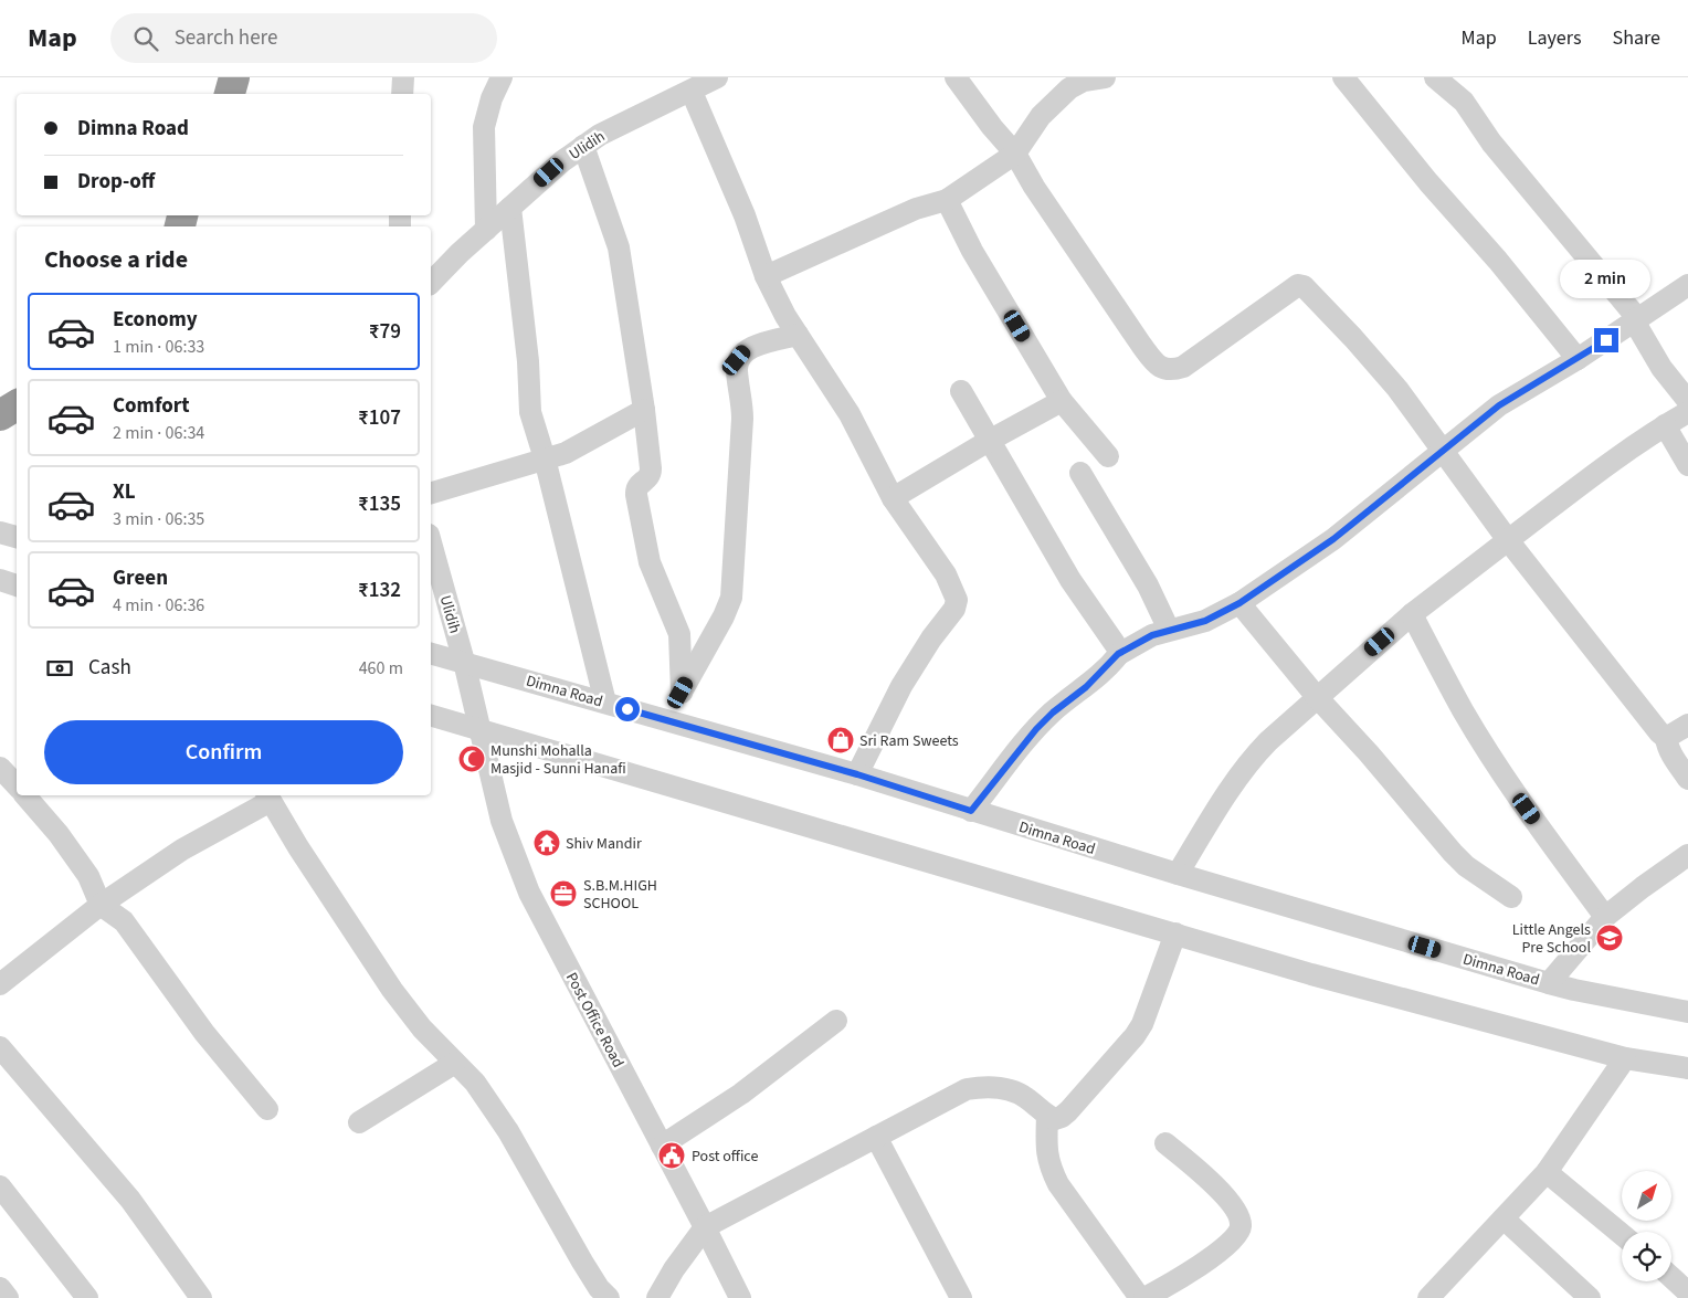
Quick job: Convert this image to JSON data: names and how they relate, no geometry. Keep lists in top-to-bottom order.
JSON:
{
  "streets": {
    "street": ["Ulidih", "Dimna Road", "Post Office Road"]
  },
  "crossings": [
    ["Ulidih", "Dimna Road"],
    ["Ulidih", "Post Office Road"]
  ],
  "places": {
    "shop": ["Sri Ram Sweets"],
    "mosque": ["Munshi Mohalla Masjid - Sunni Hanafi"],
    "temple": ["Shiv Mandir"],
    "office": ["S.B.M.HIGH SCHOOL"],
    "school or university": ["Little Angels Pre School"],
    "public building": ["Post office"]
  },
  "north": "top right",
  "page": {
    "header": "Map",
    "search": "Search here",
    "nav": ["Map", "Layers", "Share"],
    "banner": ["Dimna Road", "Drop-off"],
    "heading": "Choose a ride",
    "bubble": "2 min",
    "list": [
      {
        "name": "Economy",
        "note": "1 min · 06:33",
        "value": "₹79"
      },
      {
        "name": "Comfort",
        "note": "2 min · 06:34",
        "value": "₹107"
      },
      {
        "name": "XL",
        "note": "3 min · 06:35",
        "value": "₹135"
      },
      {
        "name": "Green",
        "note": "4 min · 06:36",
        "value": "₹132"
      }
    ],
    "pay": ["Cash", "460 m"],
    "buttons": "Confirm"
  }
}
